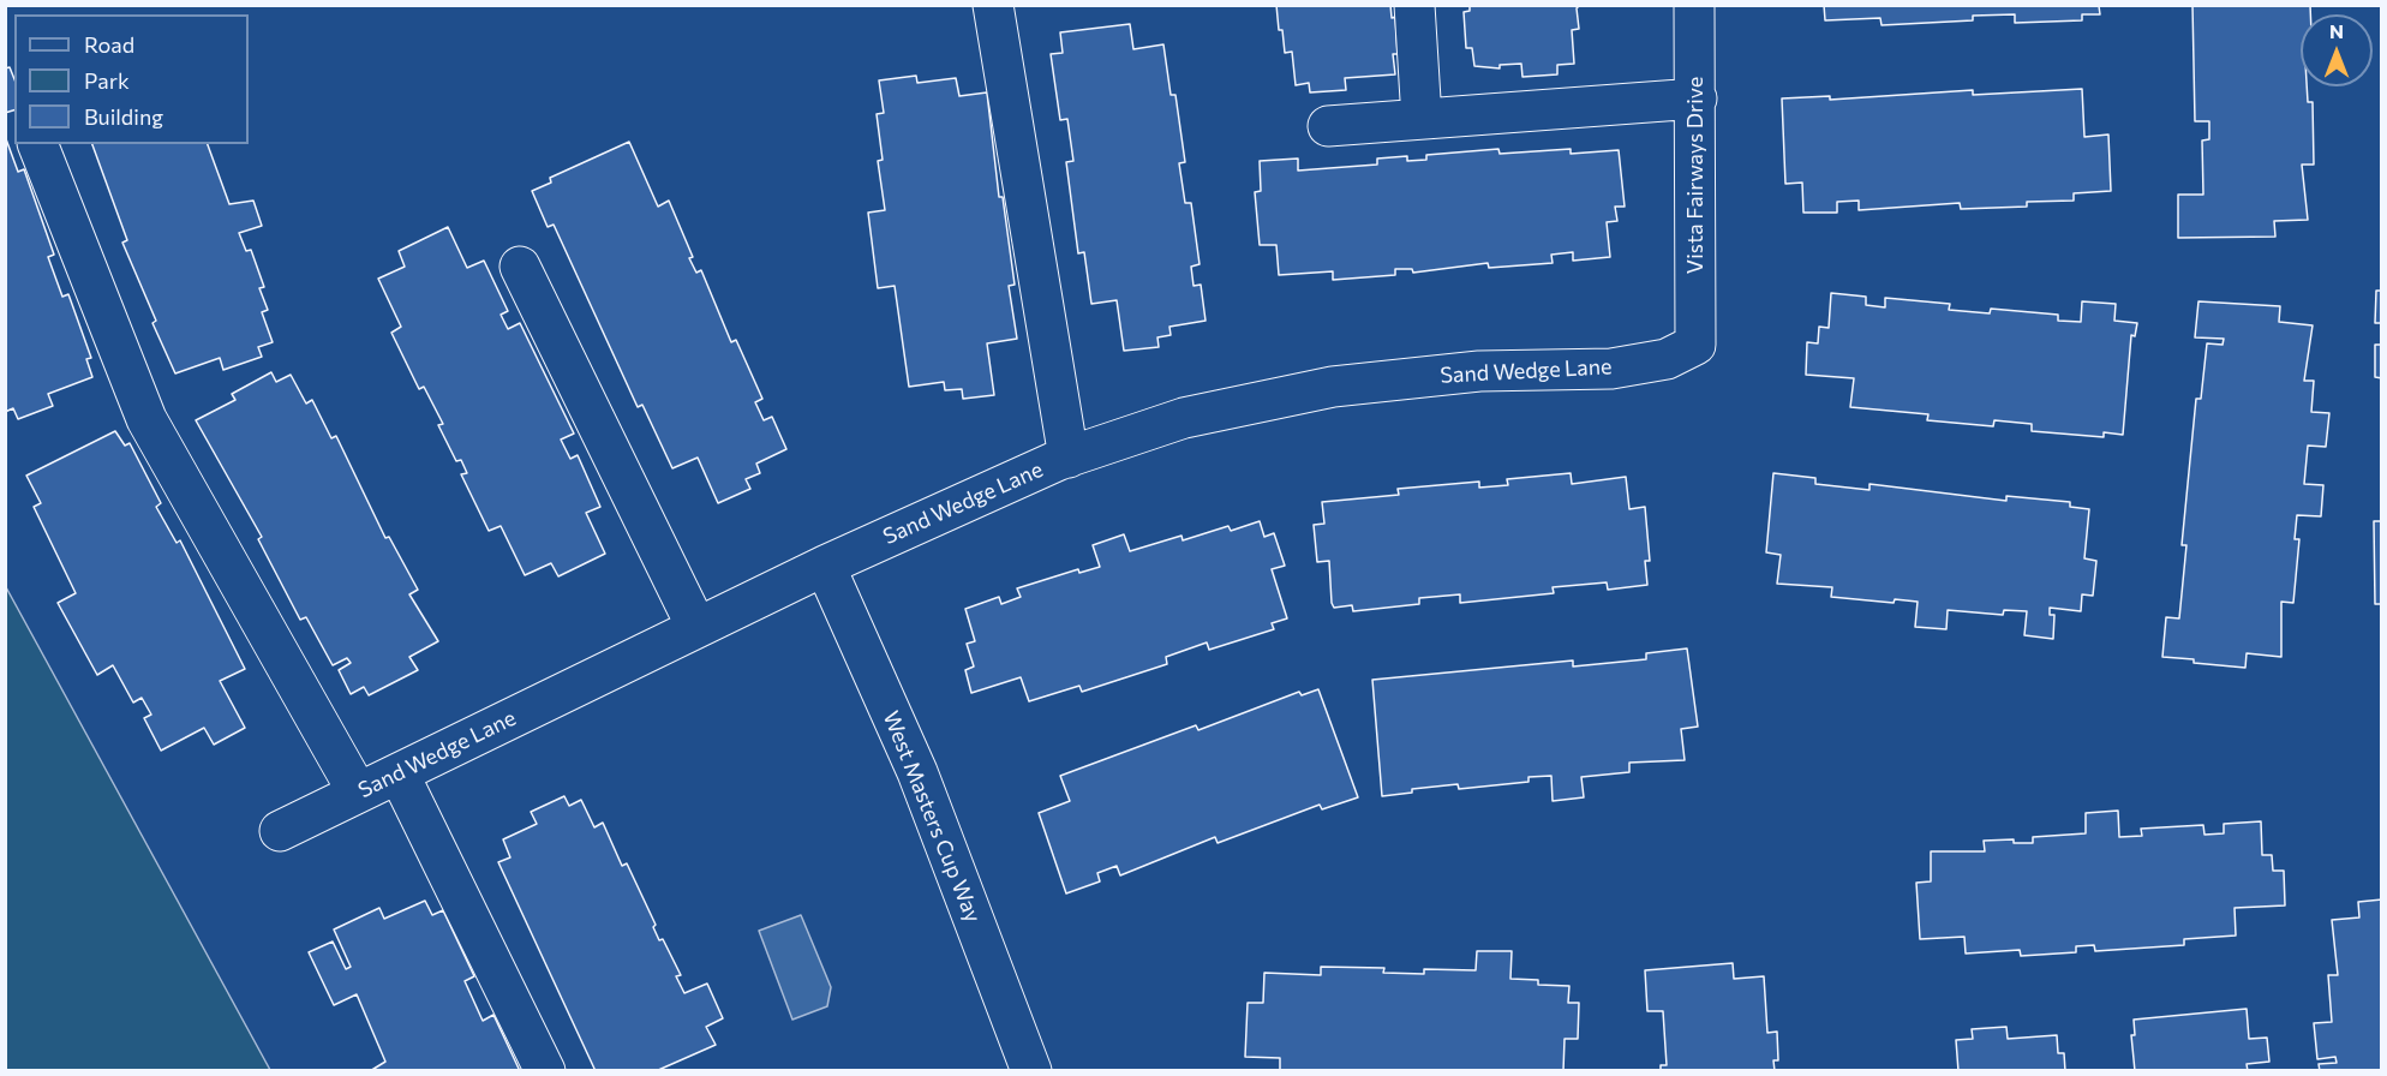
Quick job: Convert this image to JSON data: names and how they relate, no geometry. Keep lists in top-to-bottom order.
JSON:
{
  "streets": {
    "street": ["Vista Fairways Drive", "Sand Wedge Lane", "West Masters Cup Way"]
  },
  "crossings": [
    ["Vista Fairways Drive", "Sand Wedge Lane"],
    ["Sand Wedge Lane", "West Masters Cup Way"]
  ],
  "legend": ["Road", "Park", "Building"],
  "north": "top"
}
